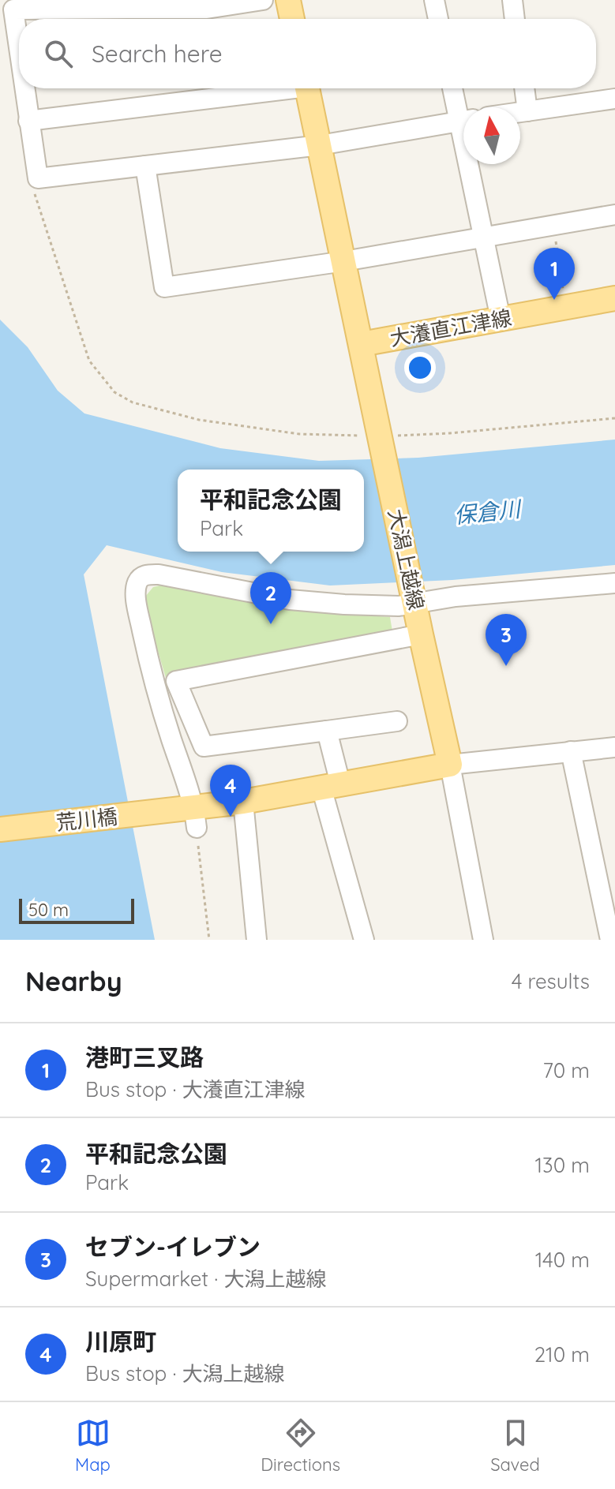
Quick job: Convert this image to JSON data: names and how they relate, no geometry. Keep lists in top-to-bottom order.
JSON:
{
  "streets": {
    "main road": ["大瀁直江津線", "大潟上越線", "荒川橋"]
  },
  "crossings": [
    ["大瀁直江津線", "大潟上越線"]
  ],
  "water": ["保倉川"],
  "scale_bar": "50 m",
  "north": "top",
  "page": {
    "search": "Search here",
    "pins": [
      "1",
      "2",
      "3",
      "4"
    ],
    "popup": ["平和記念公園", "Park"],
    "scale": "50 m",
    "heading": ["Nearby", "4 results"],
    "list": [
      {
        "mark": "1",
        "name": "港町三叉路",
        "note": "Bus stop · 大瀁直江津線",
        "value": "70 m"
      },
      {
        "mark": "2",
        "name": "平和記念公園",
        "note": "Park",
        "value": "130 m"
      },
      {
        "mark": "3",
        "name": "セブン-イレブン",
        "note": "Supermarket · 大潟上越線",
        "value": "140 m"
      },
      {
        "mark": "4",
        "name": "川原町",
        "note": "Bus stop · 大潟上越線",
        "value": "210 m"
      }
    ],
    "nav": ["Map", "Directions", "Saved"]
  }
}
